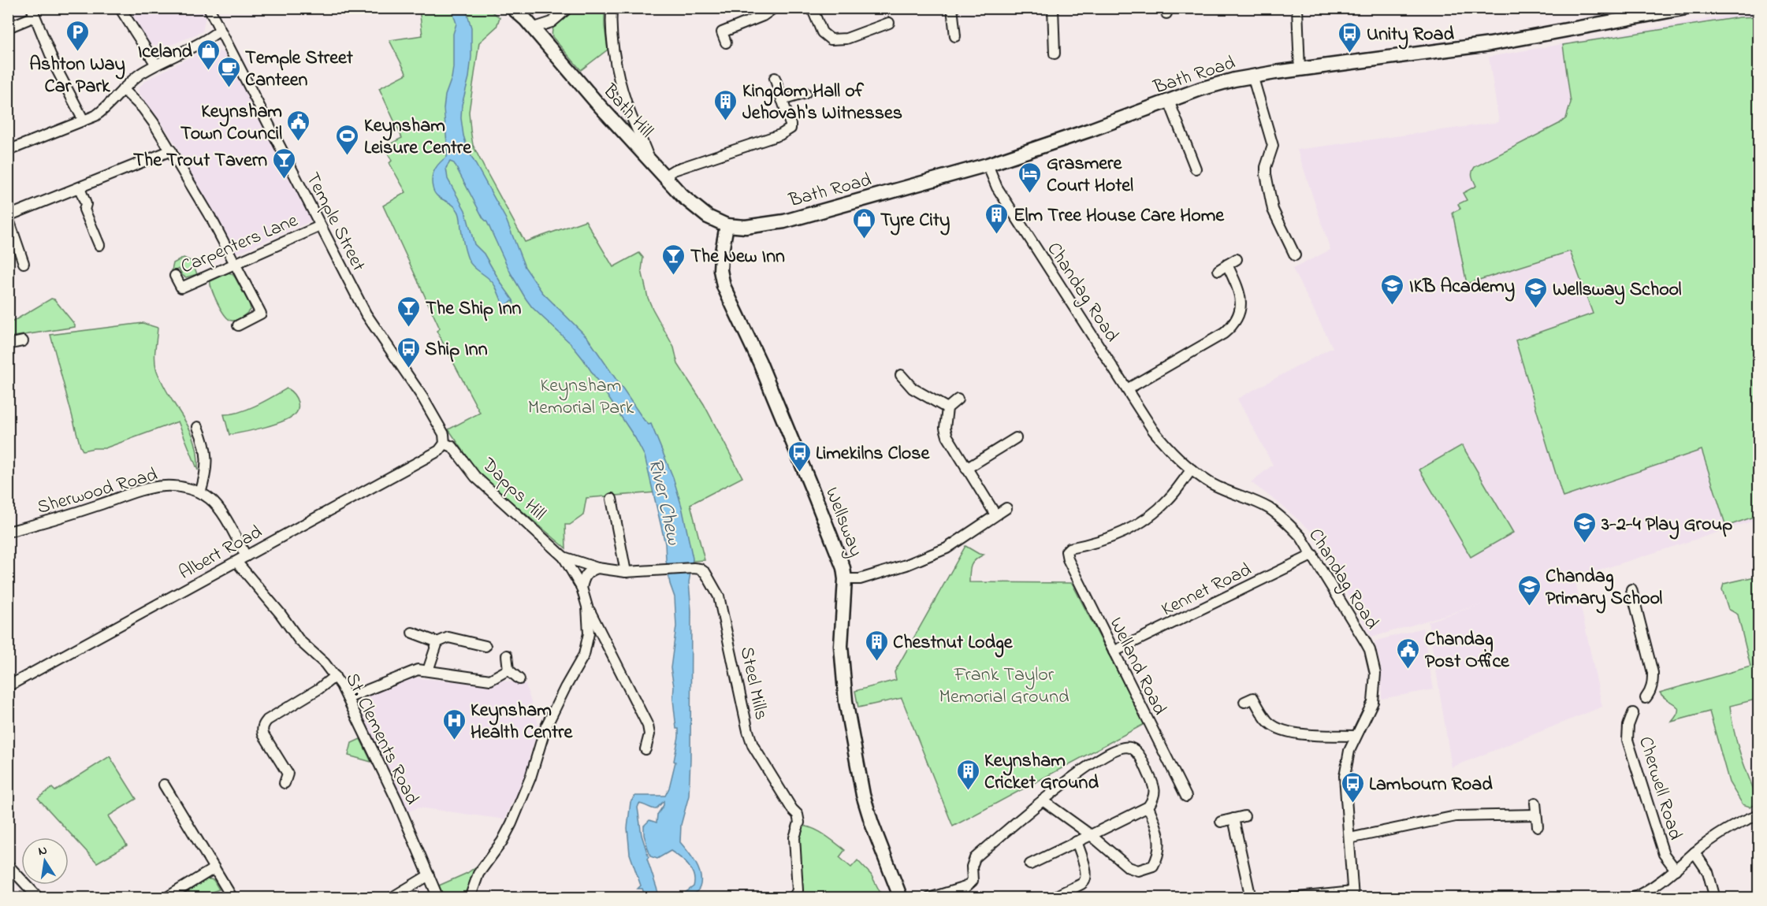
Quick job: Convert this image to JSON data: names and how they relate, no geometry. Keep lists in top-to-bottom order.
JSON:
{
  "streets": {
    "main road": ["Bath Road", "Bath Hill", "Wellsway"],
    "street": [
      "Temple Street",
      "Carpenters Lane",
      "Chandag Road",
      "Dapps Hill",
      "Sherwood Road",
      "Albert Road",
      "Kennet Road",
      "Welland Road",
      "Steel Mills",
      "St. Clements Road",
      "Cherwell Road"
    ]
  },
  "crossings": [
    ["Bath Road", "Bath Hill"],
    ["Bath Road", "Chandag Road"],
    ["Bath Road", "Wellsway"],
    ["Bath Hill", "Wellsway"],
    ["Temple Street", "Carpenters Lane"],
    ["Temple Street", "Dapps Hill"],
    ["Temple Street", "Albert Road"],
    ["Chandag Road", "Kennet Road"],
    ["Chandag Road", "Welland Road"],
    ["Dapps Hill", "Albert Road"],
    ["Dapps Hill", "Steel Mills"],
    ["Sherwood Road", "Albert Road"],
    ["Albert Road", "St. Clements Road"],
    ["Kennet Road", "Welland Road"]
  ],
  "water": ["River Chew"],
  "parks": ["Keynsham Memorial Park", "Frank Taylor Memorial Ground"],
  "places": {
    "parking": ["Ashton Way Car Park"],
    "bus stop": [
      "Unity Road",
      "Ship Inn",
      "Limekilns Close",
      "Lambourn Road"
    ],
    "shop": ["Iceland", "Tyre City"],
    "cafe": ["Temple Street Canteen"],
    "building": [
      "Kingdom Hall of Jehovah's Witnesses",
      "Elm Tree House Care Home",
      "Chestnut Lodge",
      "Keynsham Cricket Ground"
    ],
    "public building": ["Keynsham Town Council", "Chandag Post Office"],
    "sports": ["Keynsham Leisure Centre"],
    "bar": ["The Trout Tavern", "The New Inn", "The Ship Inn"],
    "hotel": ["Grasmere Court Hotel"],
    "school or university": [
      "IKB Academy",
      "Wellsway School",
      "3-2-4 Play Group",
      "Chandag Primary School"
    ],
    "hospital": ["Keynsham Health Centre"]
  },
  "north": "top"
}
